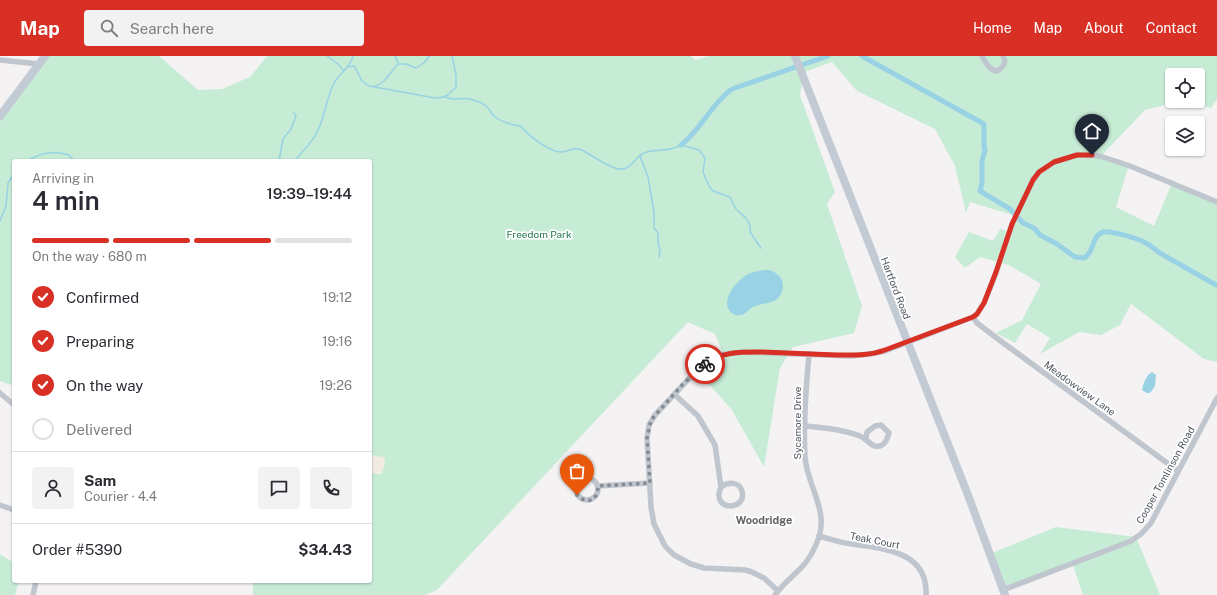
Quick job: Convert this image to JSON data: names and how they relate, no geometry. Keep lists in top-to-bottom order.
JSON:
{
  "streets": {
    "street": [
      "Hartford Road",
      "Meadowview Lane",
      "Sycamore Drive",
      "Cooper Tomlinson Road",
      "Teak Court"
    ]
  },
  "crossings": [
    ["Hartford Road", "Cooper Tomlinson Road"],
    ["Meadowview Lane", "Cooper Tomlinson Road"],
    ["Sycamore Drive", "Teak Court"]
  ],
  "districts": ["Woodridge"],
  "parks": ["Freedom Park"],
  "page": {
    "header": "Map",
    "search": "Search here",
    "nav": [
      "Home",
      "Map",
      "About",
      "Contact"
    ],
    "heading": ["4 min", "Arriving in", "19:39–19:44"],
    "panel": [
      "Sam",
      "Courier · 4.4",
      "Order #5390",
      "$34.43"
    ],
    "bar": "On the way · 680 m",
    "list": [
      ["Confirmed", "19:12"],
      ["Preparing", "19:16"],
      ["On the way", "19:26"],
      "Delivered"
    ]
  }
}
